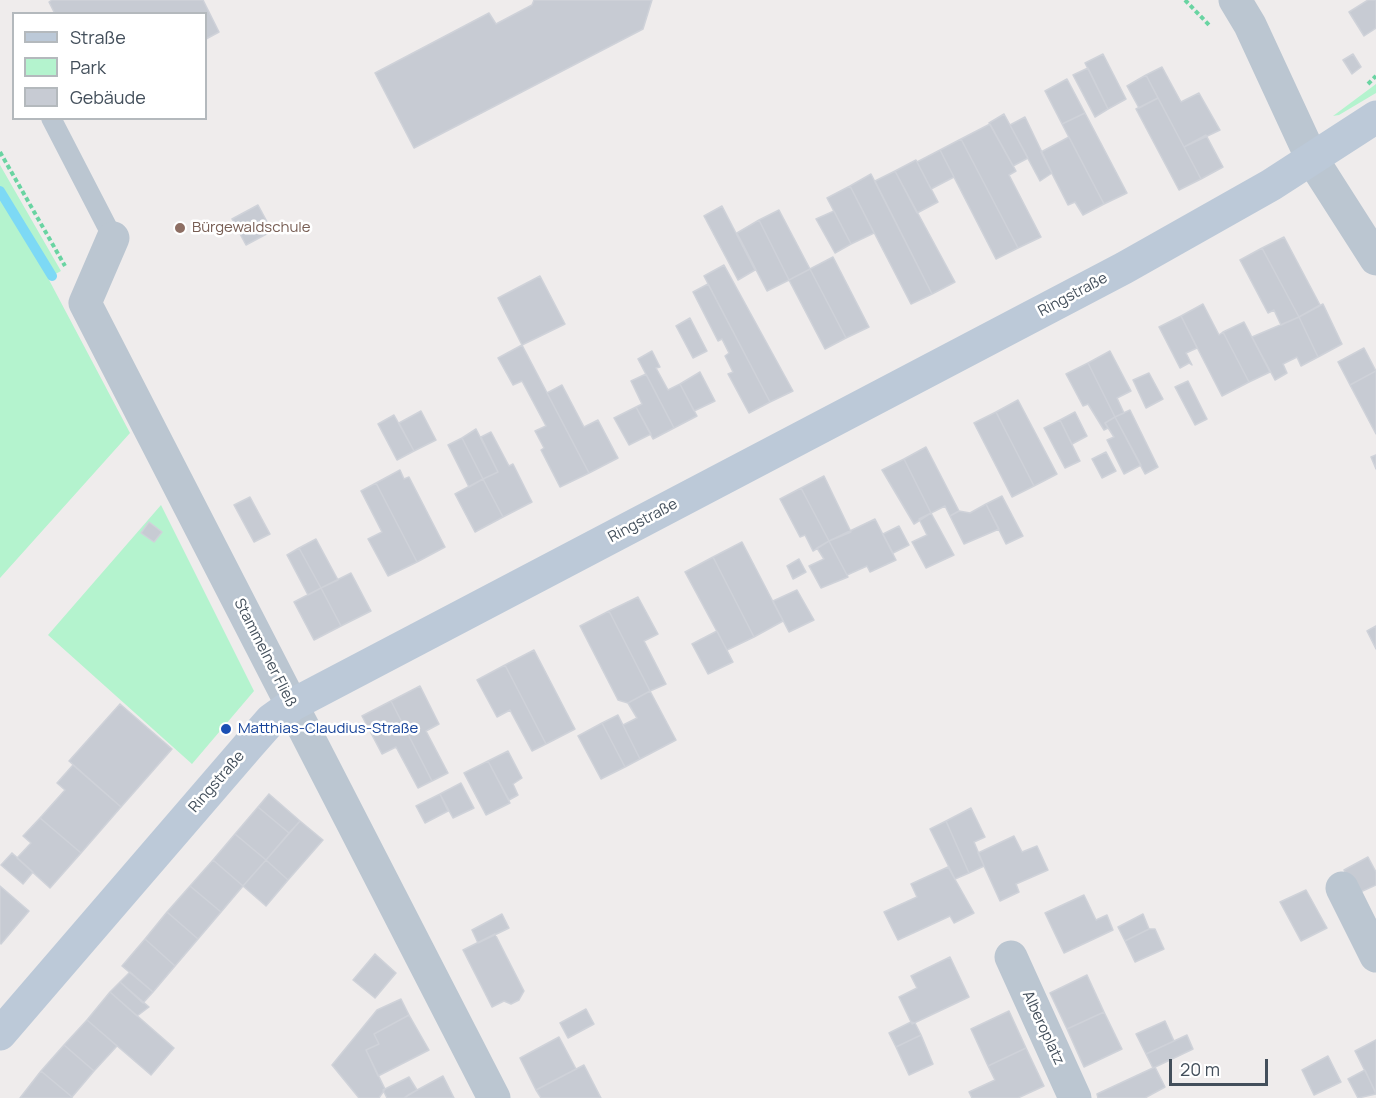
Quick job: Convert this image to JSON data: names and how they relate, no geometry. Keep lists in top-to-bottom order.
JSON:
{
  "streets": {
    "main road": ["Ringstraße"],
    "street": ["Stammelner Fließ", "Alberoplatz"]
  },
  "crossings": [
    ["Ringstraße", "Stammelner Fließ"]
  ],
  "places": ["Bürgewaldschule", "Matthias-Claudius-Straße"],
  "legend": ["Straße", "Park", "Gebäude"],
  "scale_bar": "20 m"
}
